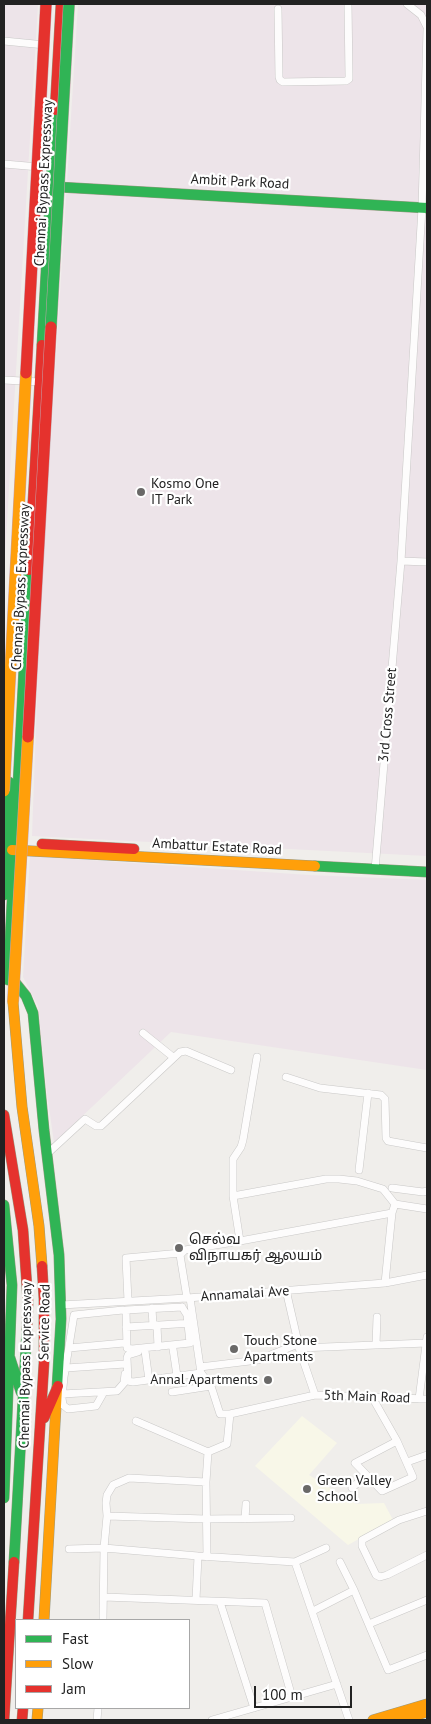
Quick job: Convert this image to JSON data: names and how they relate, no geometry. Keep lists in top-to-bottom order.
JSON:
{
  "streets": {
    "main road": [
      "Ambit Park Road",
      "Chennai Bypass Expressway",
      "Ambattur Estate Road",
      "Service Road"
    ],
    "street": ["3rd Cross Street", "Annamalai Ave", "5th Main Road"]
  },
  "crossings": [
    ["Ambit Park Road", "3rd Cross Street"],
    ["3rd Cross Street", "Ambattur Estate Road"],
    ["Annamalai Ave", "Service Road"]
  ],
  "places": [
    "Kosmo One IT Park",
    "செல்வ விநாயகர் ஆலயம்",
    "Touch Stone Apartments",
    "Annal Apartments",
    "Green Valley School"
  ],
  "legend": ["Fast", "Slow", "Jam"],
  "scale_bar": "100 m"
}
